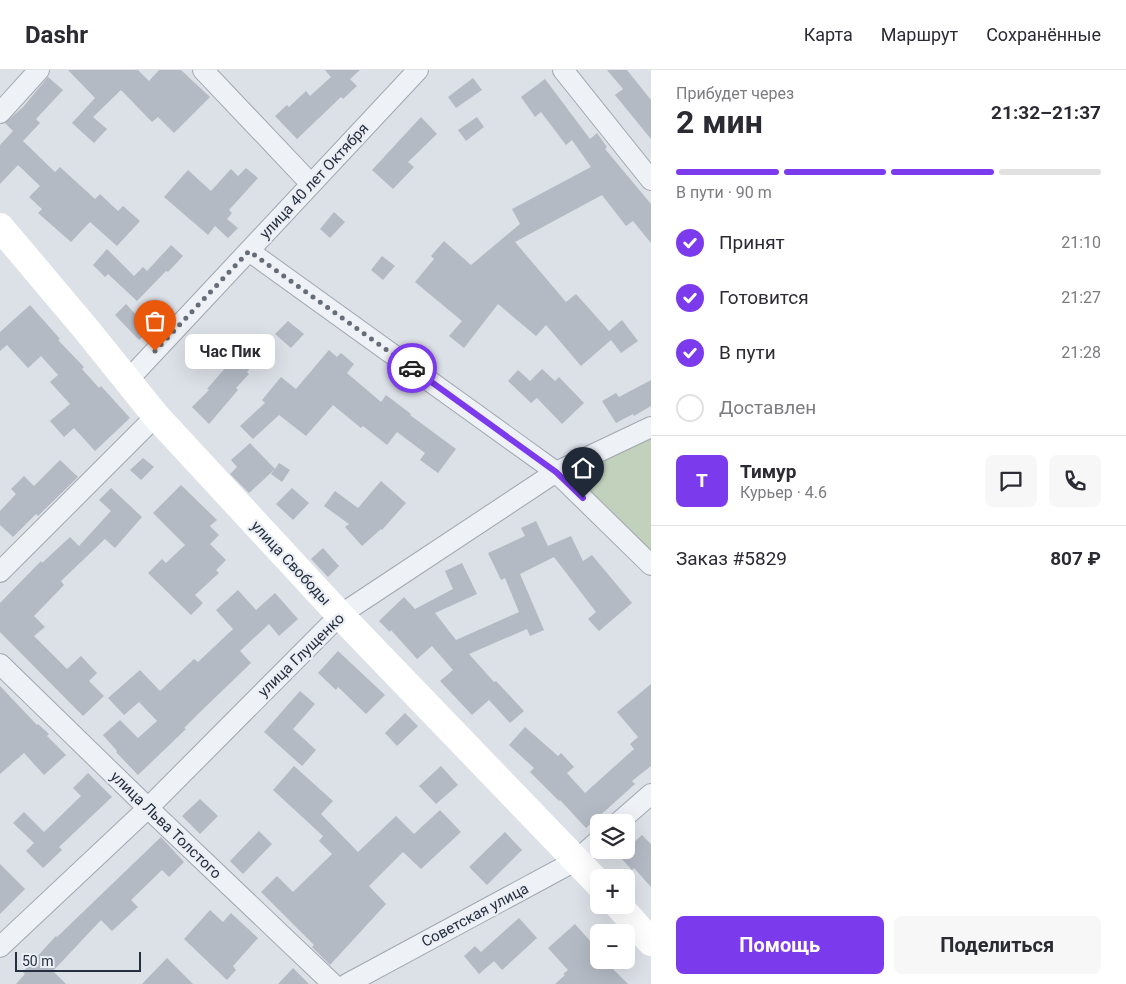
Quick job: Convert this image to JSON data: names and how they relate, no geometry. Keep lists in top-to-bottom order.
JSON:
{
  "streets": {
    "street": [
      "улица 40 лет Октября",
      "улица Свободы",
      "улица Глущенко",
      "улица Льва Толстого",
      "Советская улица"
    ]
  },
  "crossings": [
    ["улица 40 лет Октября", "улица Свободы"],
    ["улица Свободы", "улица Глущенко"],
    ["улица Свободы", "Советская улица"],
    ["улица Глущенко", "улица Льва Толстого"]
  ],
  "places": ["Час Пик"],
  "scale_bar": "50 m",
  "page": {
    "header": "Dashr",
    "nav": ["Карта", "Маршрут", "Сохранённые"],
    "heading": ["2 мин", "Прибудет через", "21:32–21:37"],
    "panel": [
      "Тимур",
      "Курьер · 4.6",
      "Заказ #5829",
      "807 ₽"
    ],
    "bar": "В пути · 90 m",
    "list": [
      ["Принят", "21:10"],
      ["Готовится", "21:27"],
      ["В пути", "21:28"],
      "Доставлен"
    ],
    "bubble": "Час Пик",
    "round": "Т",
    "map_buttons": ["+", "−"],
    "buttons": ["Помощь", "Поделиться"],
    "scale": "50 m"
  }
}
